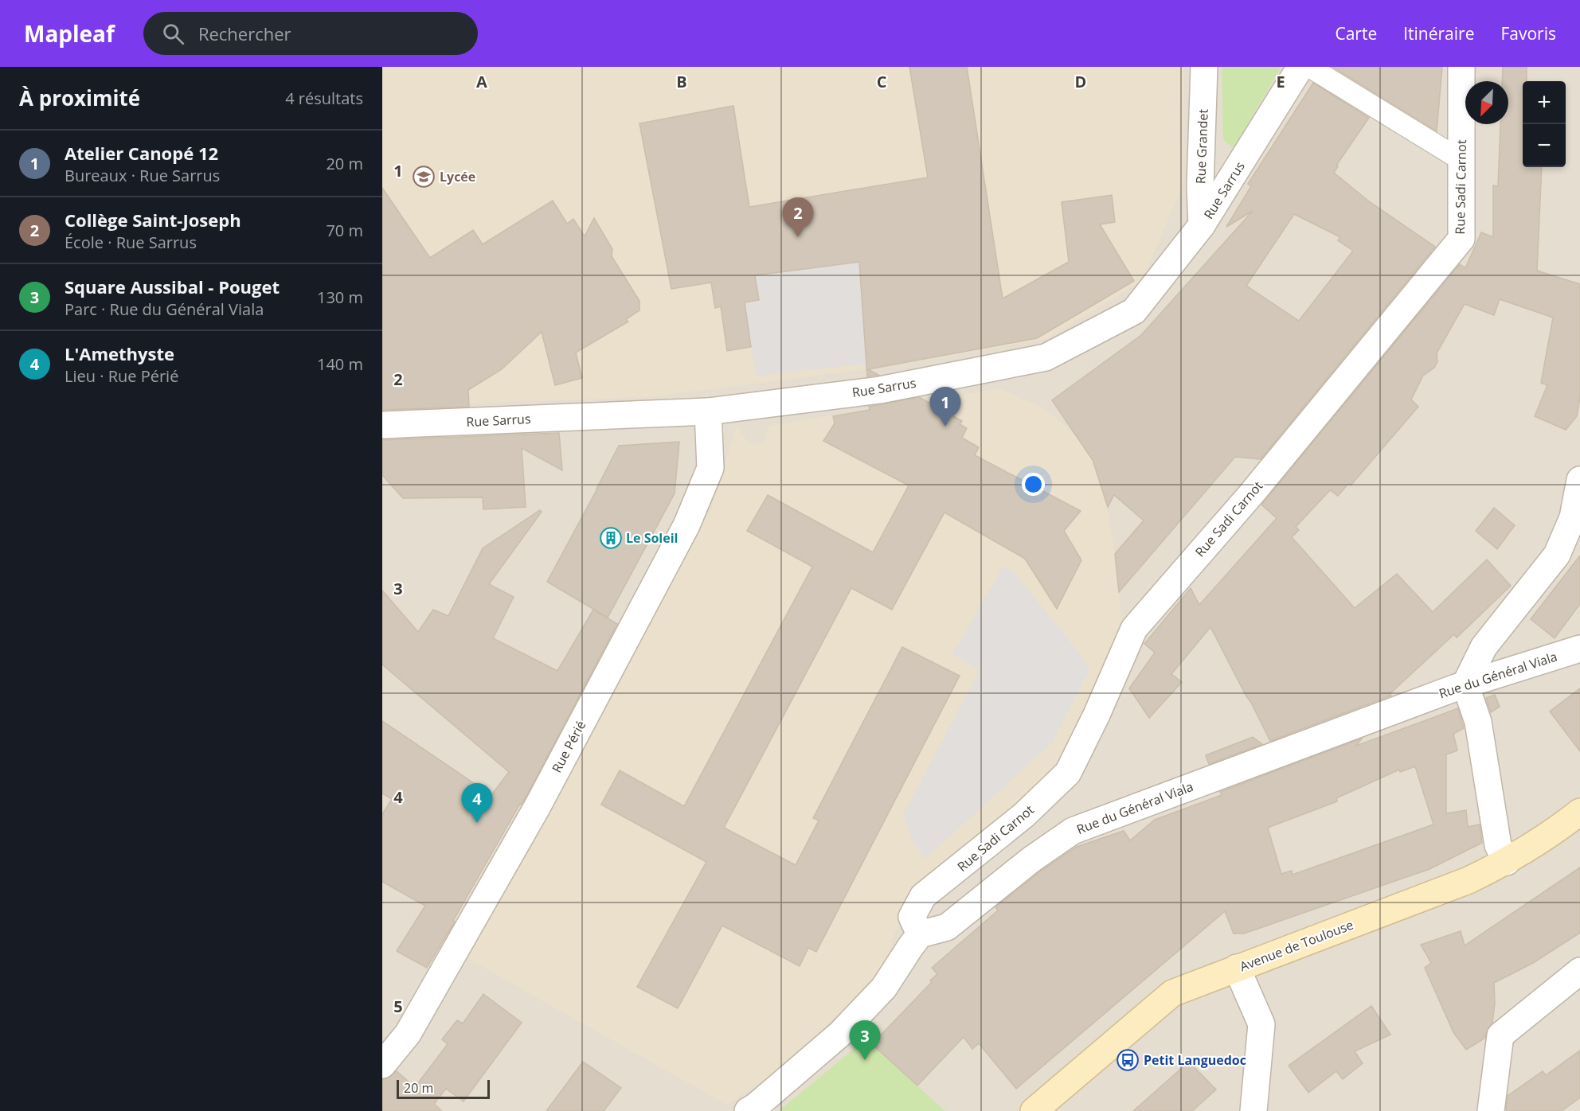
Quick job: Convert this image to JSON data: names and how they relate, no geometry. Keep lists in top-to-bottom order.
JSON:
{
  "streets": {
    "main road": ["Avenue de Toulouse"],
    "street": [
      "Rue Grandet",
      "Rue Sadi Carnot",
      "Rue Sarrus",
      "Rue du Général Viala",
      "Rue Périé"
    ]
  },
  "crossings": [
    ["Rue Grandet", "Rue Sarrus"],
    ["Rue Sadi Carnot", "Rue du Général Viala"],
    ["Rue Sarrus", "Rue Périé"]
  ],
  "places": {
    "school or university": ["Lycée"],
    "building": ["Le Soleil"],
    "bus stop": ["Petit Languedoc"]
  },
  "scale_bar": "20 m",
  "north": "bottom left",
  "page": {
    "header": "Mapleaf",
    "search": "Rechercher",
    "nav": ["Carte", "Itinéraire", "Favoris"],
    "heading": ["À proximité", "4 résultats"],
    "map_buttons": ["+", "−"],
    "list": [
      {
        "mark": "1",
        "name": "Atelier Canopé 12",
        "note": "Bureaux · Rue Sarrus",
        "value": "20 m"
      },
      {
        "mark": "2",
        "name": "Collège Saint-Joseph",
        "note": "École · Rue Sarrus",
        "value": "70 m"
      },
      {
        "mark": "3",
        "name": "Square Aussibal - Pouget",
        "note": "Parc · Rue du Général Viala",
        "value": "130 m"
      },
      {
        "mark": "4",
        "name": "L'Amethyste",
        "note": "Lieu · Rue Périé",
        "value": "140 m"
      }
    ],
    "pins": [
      "2",
      "1",
      "4",
      "3"
    ],
    "scale": "20 m"
  },
  "grid": {
    "columns": [
      "A",
      "B",
      "C",
      "D",
      "E"
    ],
    "rows": [
      "1",
      "2",
      "3",
      "4",
      "5"
    ]
  }
}
